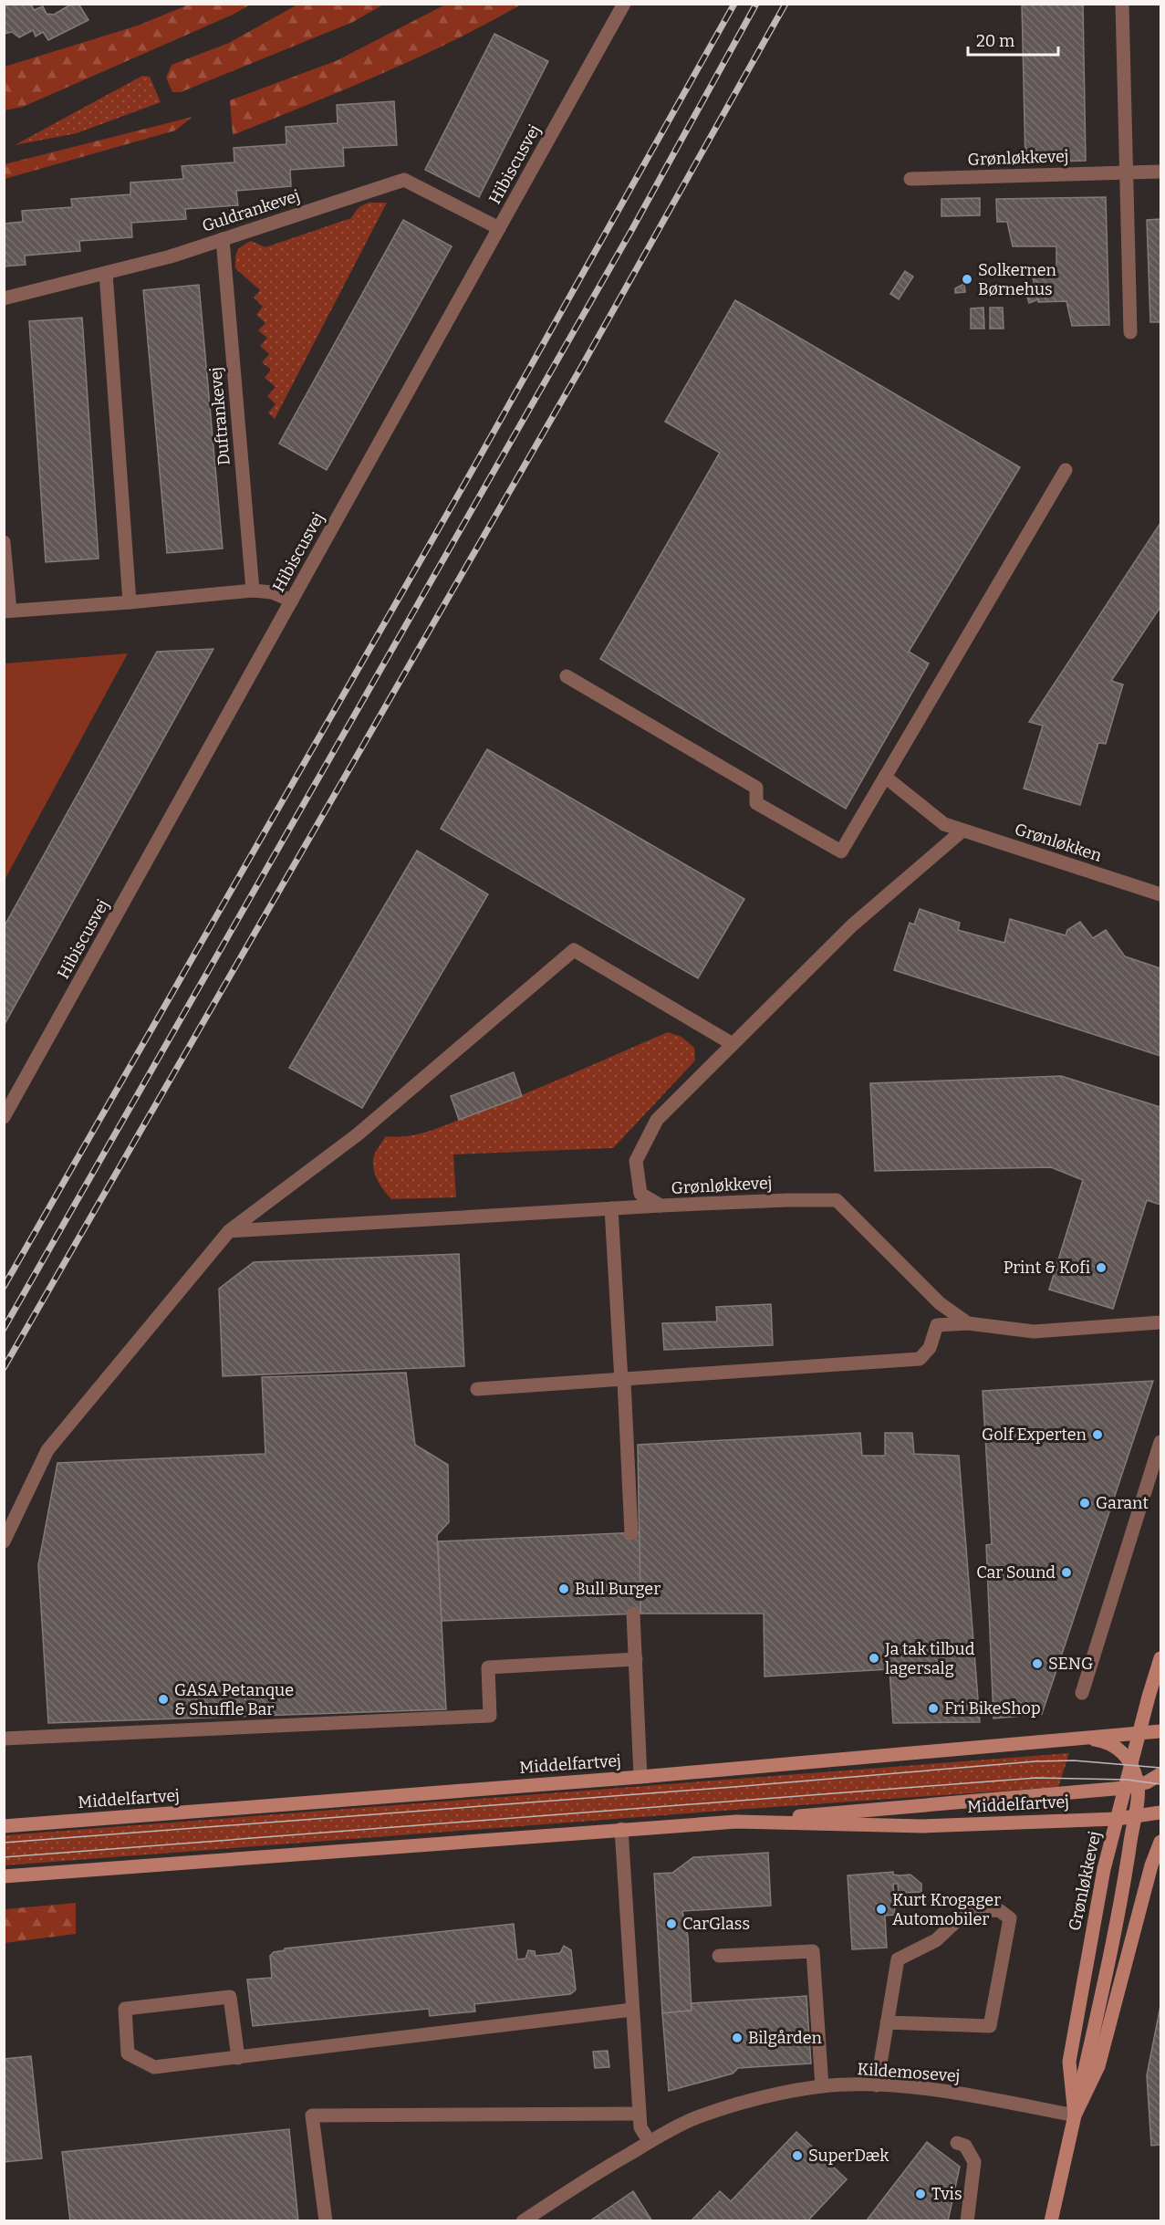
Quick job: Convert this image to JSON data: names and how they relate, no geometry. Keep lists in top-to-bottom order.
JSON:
{
  "streets": {
    "street": [
      "Grønløkkevej",
      "Hibiscusvej",
      "Guldrankevej",
      "Duftrankevej",
      "Grønløkken",
      "Middelfartvej",
      "Kildemosevej"
    ]
  },
  "crossings": [
    ["Grønløkkevej", "Grønløkken"],
    ["Grønløkkevej", "Middelfartvej"],
    ["Grønløkkevej", "Kildemosevej"],
    ["Hibiscusvej", "Guldrankevej"],
    ["Guldrankevej", "Duftrankevej"]
  ],
  "places": [
    "Solkernen Børnehus",
    "Print & Kofi",
    "Golf Experten",
    "Garant",
    "Car Sound",
    "Bull Burger",
    "Ja tak tilbud lagersalg",
    "SENG",
    "GASA Petanque & Shuffle Bar",
    "Fri BikeShop",
    "Kurt Krogager Automobiler",
    "CarGlass",
    "Bilgården",
    "SuperDæk",
    "Tvis"
  ],
  "scale_bar": "20 m"
}
